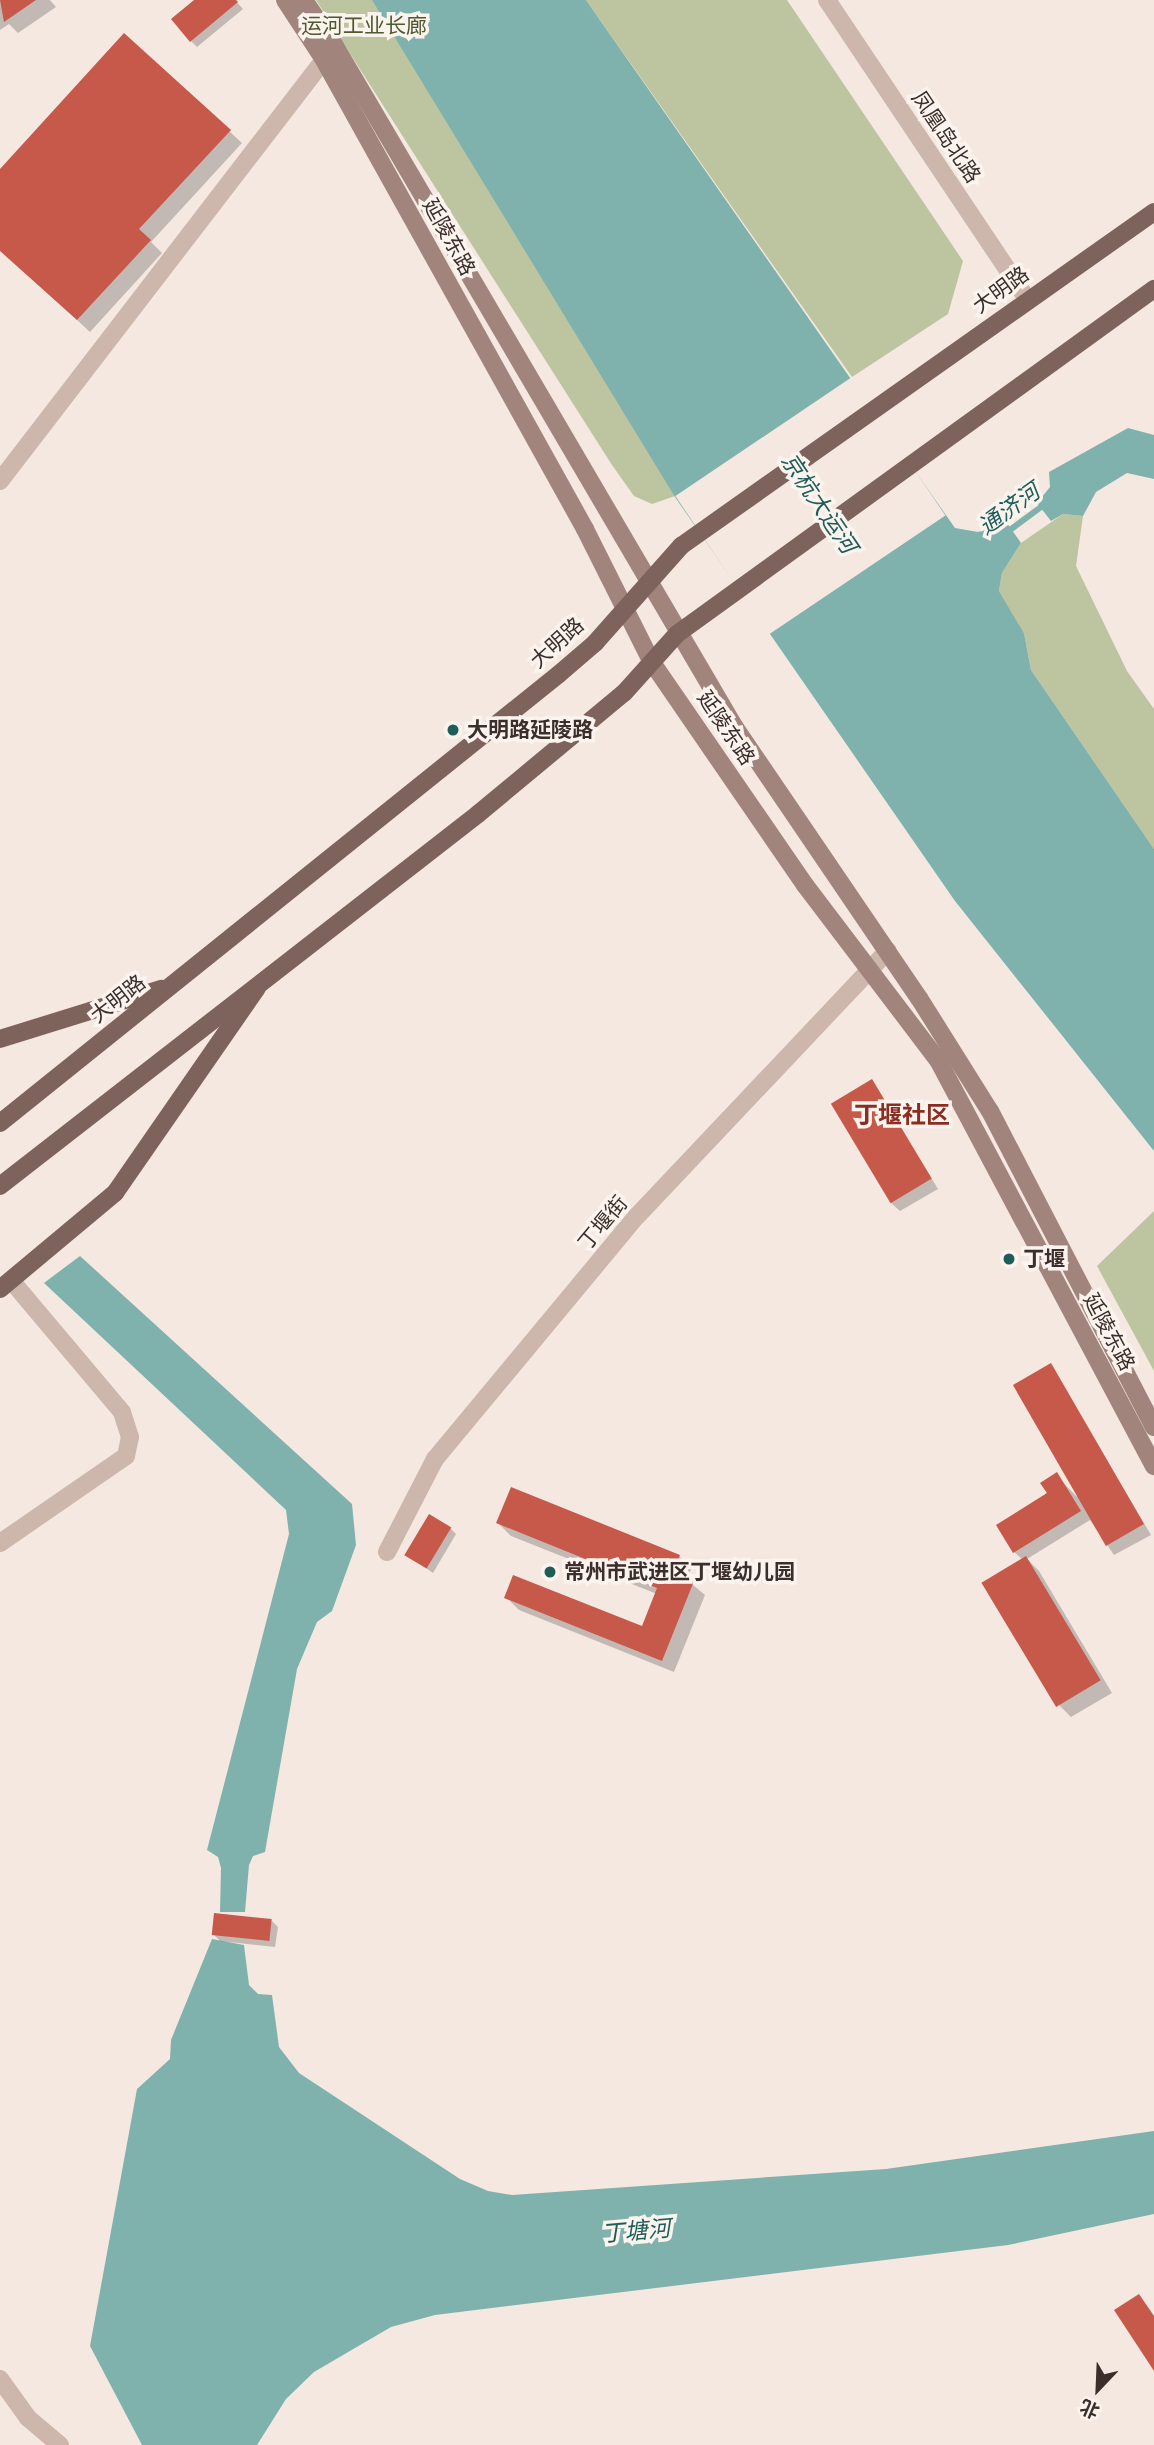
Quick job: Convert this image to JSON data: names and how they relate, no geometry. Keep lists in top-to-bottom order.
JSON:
{
  "streets": {
    "main road": ["延陵东路", "大明路"],
    "street": ["凤凰岛北路", "丁堰街"]
  },
  "crossings": [
    ["凤凰岛北路", "大明路"],
    ["延陵东路", "大明路"],
    ["延陵东路", "丁堰街"]
  ],
  "districts": ["丁堰社区"],
  "water": ["京杭大运河", "通济河", "丁塘河"],
  "parks": ["运河工业长廊"],
  "places": ["大明路延陵路", "丁堰", "常州市武进区丁堰幼儿园"],
  "north": "bottom left"
}
